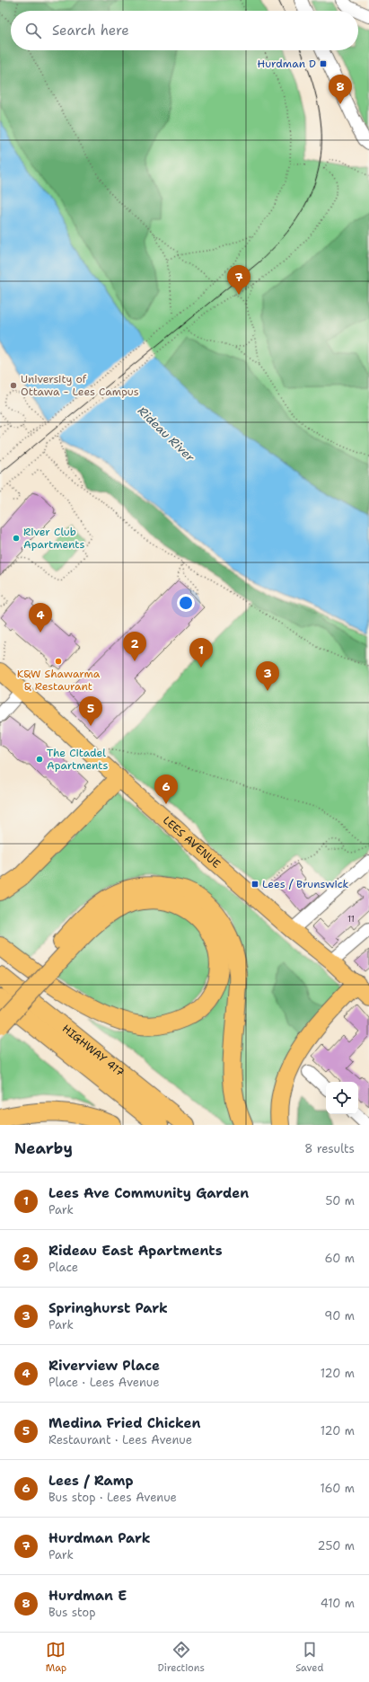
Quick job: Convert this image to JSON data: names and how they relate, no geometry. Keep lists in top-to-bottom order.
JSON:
{
  "streets": {
    "highway": ["HIGHWAY 417"],
    "main road": ["LEES AVENUE"]
  },
  "water": ["Rideau River"],
  "places": {
    "transit": ["Hurdman D", "Lees / Brunswick"],
    "other": [
      "University of Ottawa - Lees Campus",
      "River Club Apartments",
      "K&W Shawarma & Restaurant",
      "The Citadel Apartments"
    ]
  },
  "house_numbers": ["11"],
  "page": {
    "search": "Search here",
    "pins": [
      "8",
      "7",
      "4",
      "2",
      "1",
      "3",
      "5",
      "6"
    ],
    "heading": ["Nearby", "8 results"],
    "list": [
      {
        "mark": "1",
        "name": "Lees Ave Community Garden",
        "note": "Park",
        "value": "50 m"
      },
      {
        "mark": "2",
        "name": "Rideau East Apartments",
        "note": "Place",
        "value": "60 m"
      },
      {
        "mark": "3",
        "name": "Springhurst Park",
        "note": "Park",
        "value": "90 m"
      },
      {
        "mark": "4",
        "name": "Riverview Place",
        "note": "Place · Lees Avenue",
        "value": "120 m"
      },
      {
        "mark": "5",
        "name": "Medina Fried Chicken",
        "note": "Restaurant · Lees Avenue",
        "value": "120 m"
      },
      {
        "mark": "6",
        "name": "Lees / Ramp",
        "note": "Bus stop · Lees Avenue",
        "value": "160 m"
      },
      {
        "mark": "7",
        "name": "Hurdman Park",
        "note": "Park",
        "value": "250 m"
      },
      {
        "mark": "8",
        "name": "Hurdman E",
        "note": "Bus stop",
        "value": "410 m"
      }
    ],
    "nav": ["Map", "Directions", "Saved"]
  }
}
